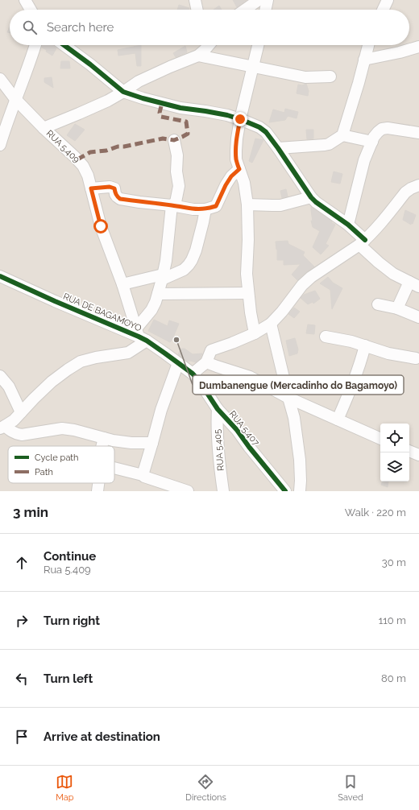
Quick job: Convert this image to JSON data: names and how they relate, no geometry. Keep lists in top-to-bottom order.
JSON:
{
  "streets": {
    "street": [
      "RUA 5.409",
      "RUA DE BAGAMOYO",
      "RUA 5.407",
      "RUA 5.405"
    ]
  },
  "crossings": [
    ["RUA 5.409", "RUA DE BAGAMOYO"],
    ["RUA DE BAGAMOYO", "RUA 5.407"],
    ["RUA 5.407", "RUA 5.405"]
  ],
  "places": ["Dumbanengue (Mercadinho do Bagamoyo)"],
  "legend": ["Cycle path", "Path"],
  "page": {
    "search": "Search here",
    "heading": ["3 min", "Walk · 220 m"],
    "list": [
      ["Continue", "Rua 5.409", "30 m"],
      ["Turn right", "110 m"],
      ["Turn left", "80 m"],
      "Arrive at destination"
    ],
    "nav": ["Map", "Directions", "Saved"]
  }
}
